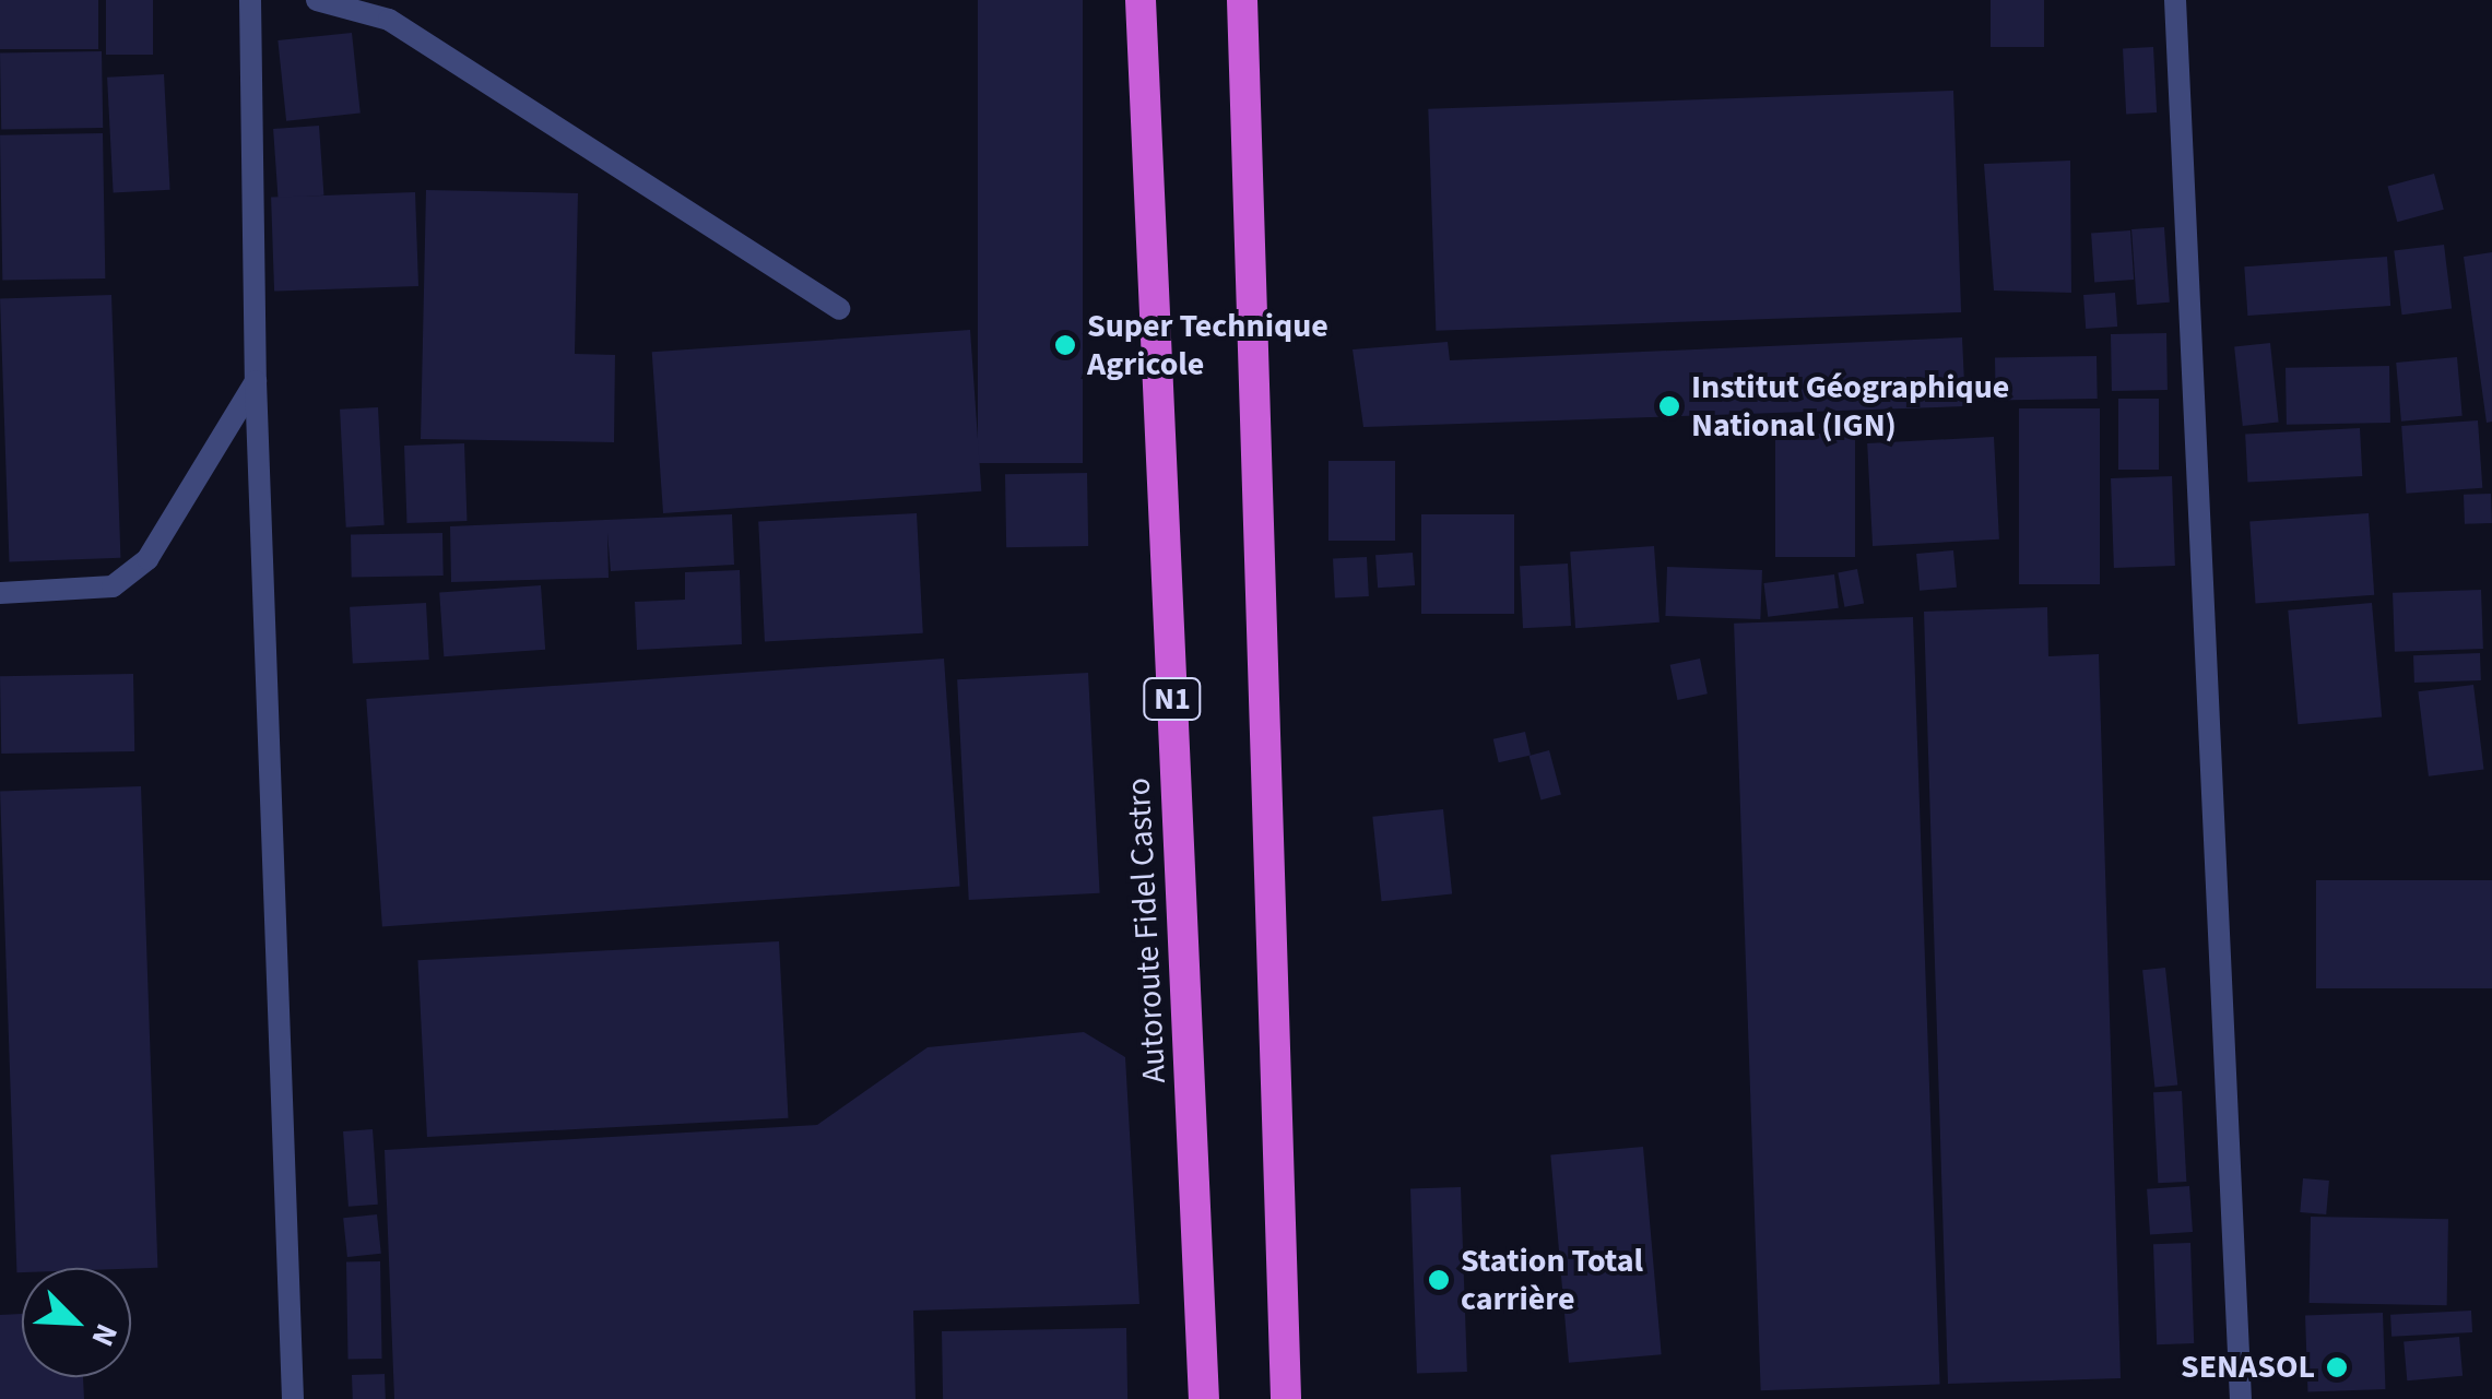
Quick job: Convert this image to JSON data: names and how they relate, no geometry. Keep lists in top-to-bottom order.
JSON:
{
  "streets": {
    "highway": ["N1", "Autoroute Fidel Castro"]
  },
  "places": [
    "Super Technique Agricole",
    "Institut Géographique National (IGN)",
    "Station Total carrière",
    "SENASOL"
  ],
  "north": "bottom right"
}
